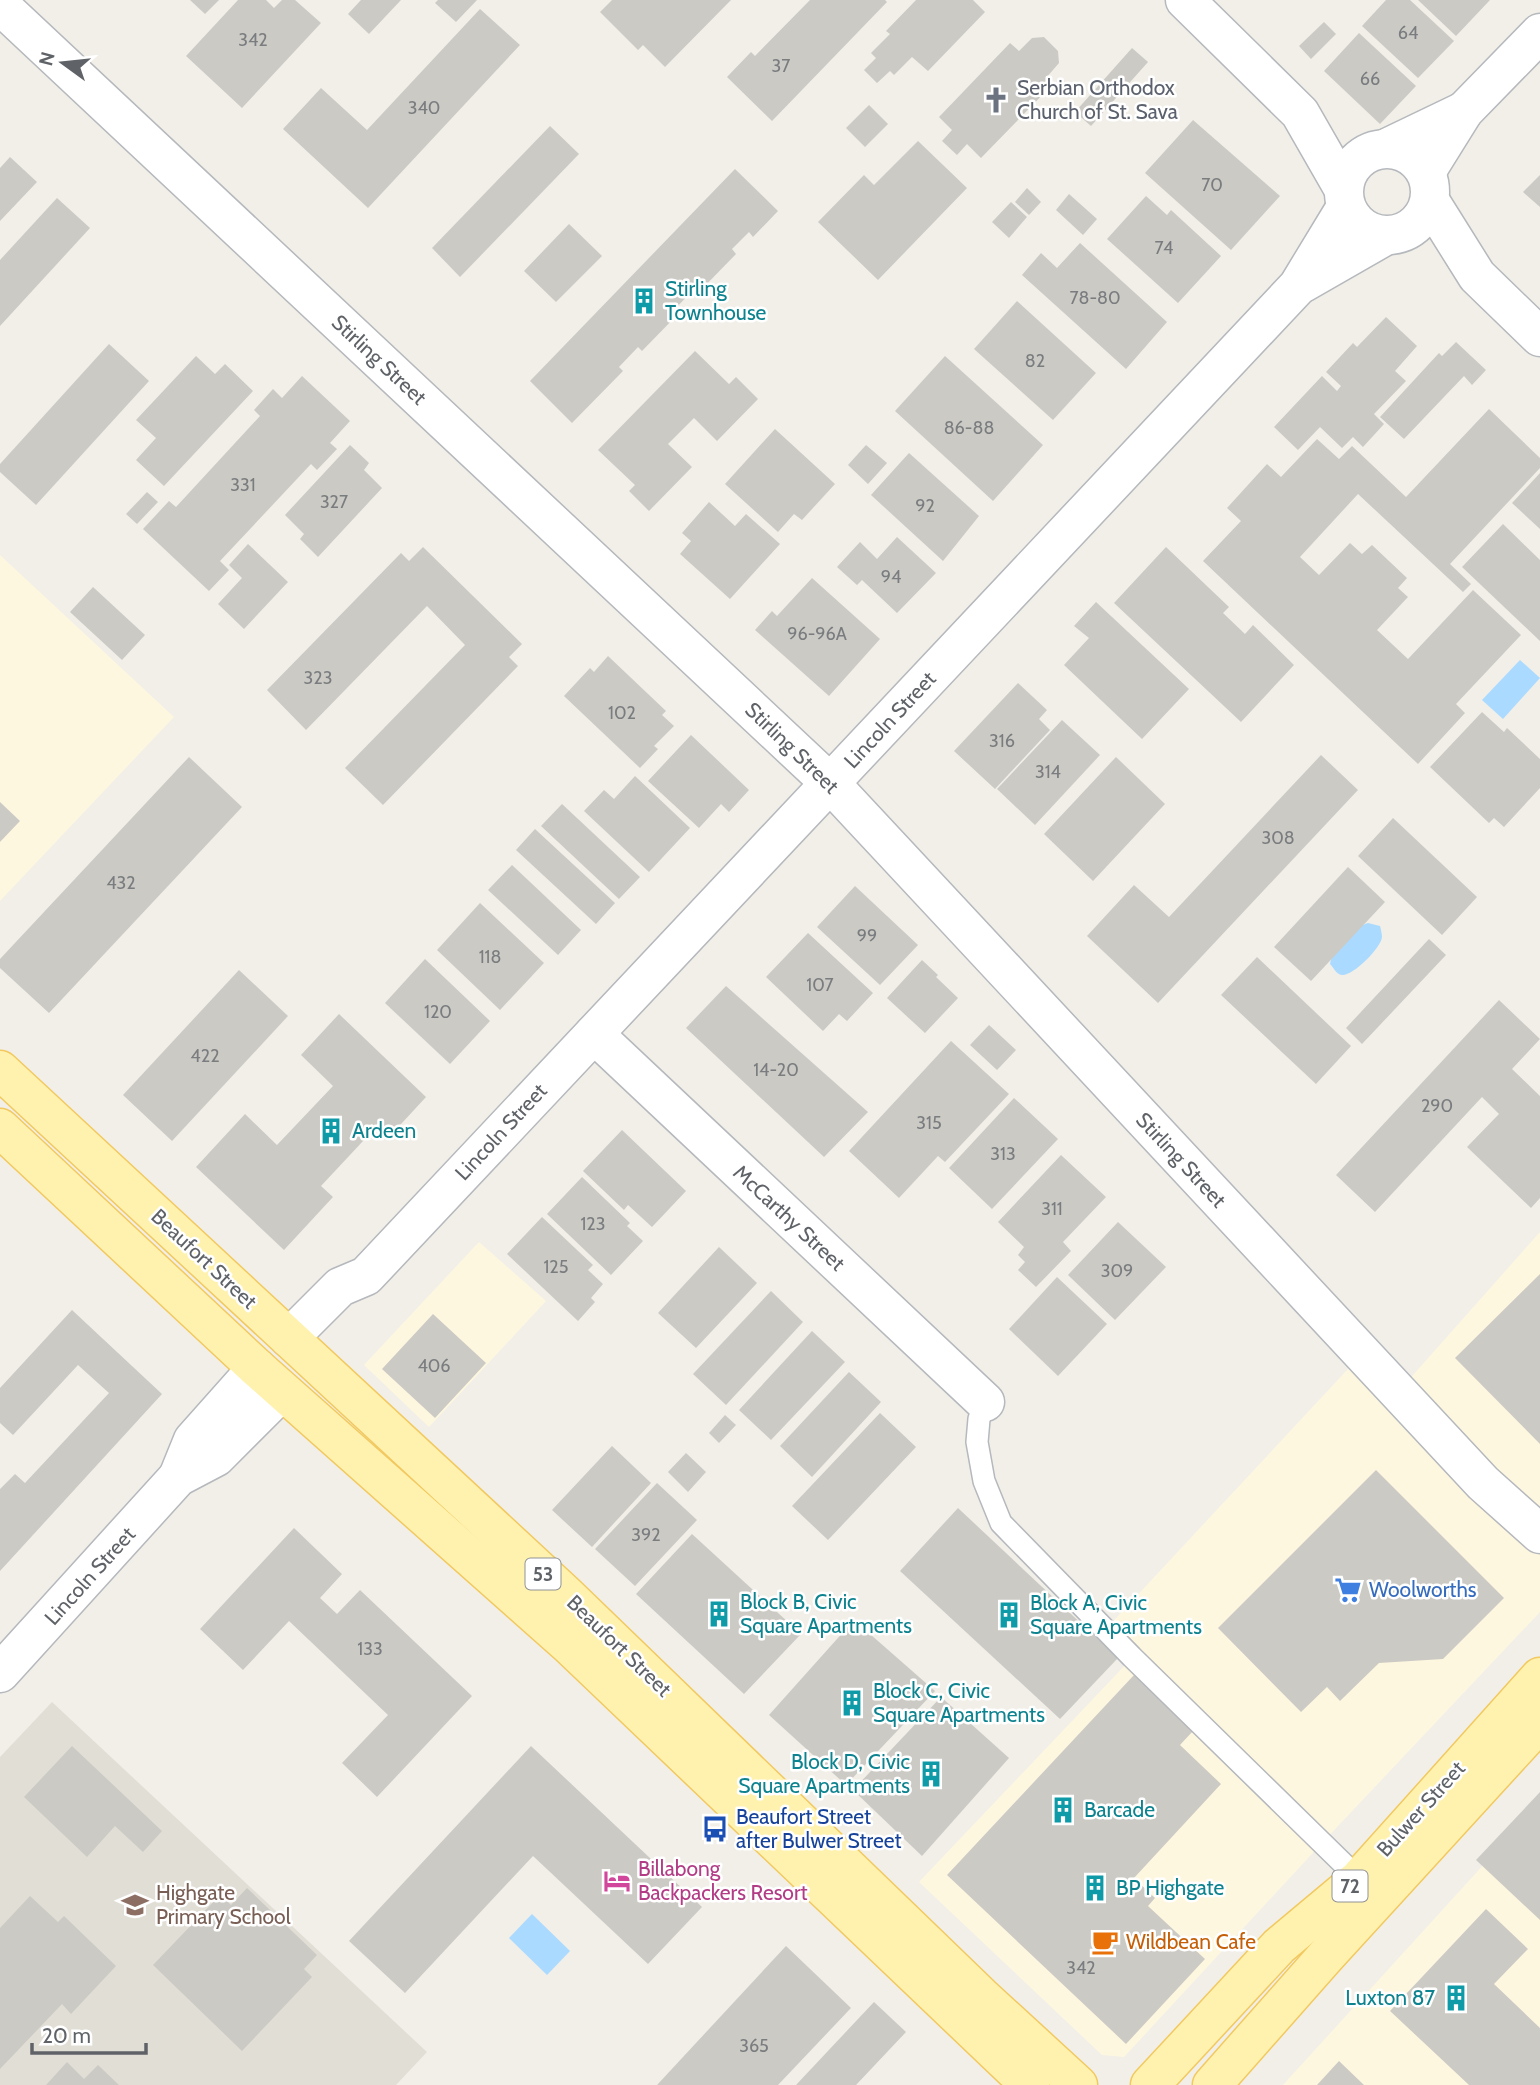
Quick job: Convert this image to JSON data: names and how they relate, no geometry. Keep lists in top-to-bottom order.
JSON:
{
  "streets": {
    "main road": [
      "Beaufort Street",
      "53",
      "Bulwer Street",
      "72"
    ],
    "street": ["Stirling Street", "Lincoln Street", "McCarthy Street"]
  },
  "crossings": [
    ["Stirling Street", "Lincoln Street"],
    ["Lincoln Street", "McCarthy Street"],
    ["Lincoln Street", "Beaufort Street"]
  ],
  "places": {
    "church": ["Serbian Orthodox Church of St. Sava"],
    "building": [
      "Stirling Townhouse",
      "Ardeen",
      "Block B, Civic Square Apartments",
      "Block A, Civic Square Apartments",
      "Block C, Civic Square Apartments",
      "Block D, Civic Square Apartments",
      "Barcade",
      "BP Highgate",
      "Luxton 87"
    ],
    "supermarket": ["Woolworths"],
    "bus stop": ["Beaufort Street after Bulwer Street"],
    "hotel": ["Billabong Backpackers Resort"],
    "school or university": ["Highgate Primary School"],
    "cafe": ["Wildbean Cafe"]
  },
  "house_numbers": [
    "64",
    "342",
    "37",
    "66",
    "340",
    "70",
    "74",
    "78-80",
    "82",
    "86-88",
    "331",
    "327",
    "92",
    "94",
    "96-96A",
    "323",
    "102",
    "316",
    "314",
    "308",
    "432",
    "99",
    "118",
    "107",
    "120",
    "422",
    "14-20",
    "290",
    "315",
    "313",
    "311",
    "123",
    "125",
    "309",
    "406",
    "392",
    "133",
    "342",
    "365"
  ],
  "scale_bar": "20 m",
  "north": "left"
}
